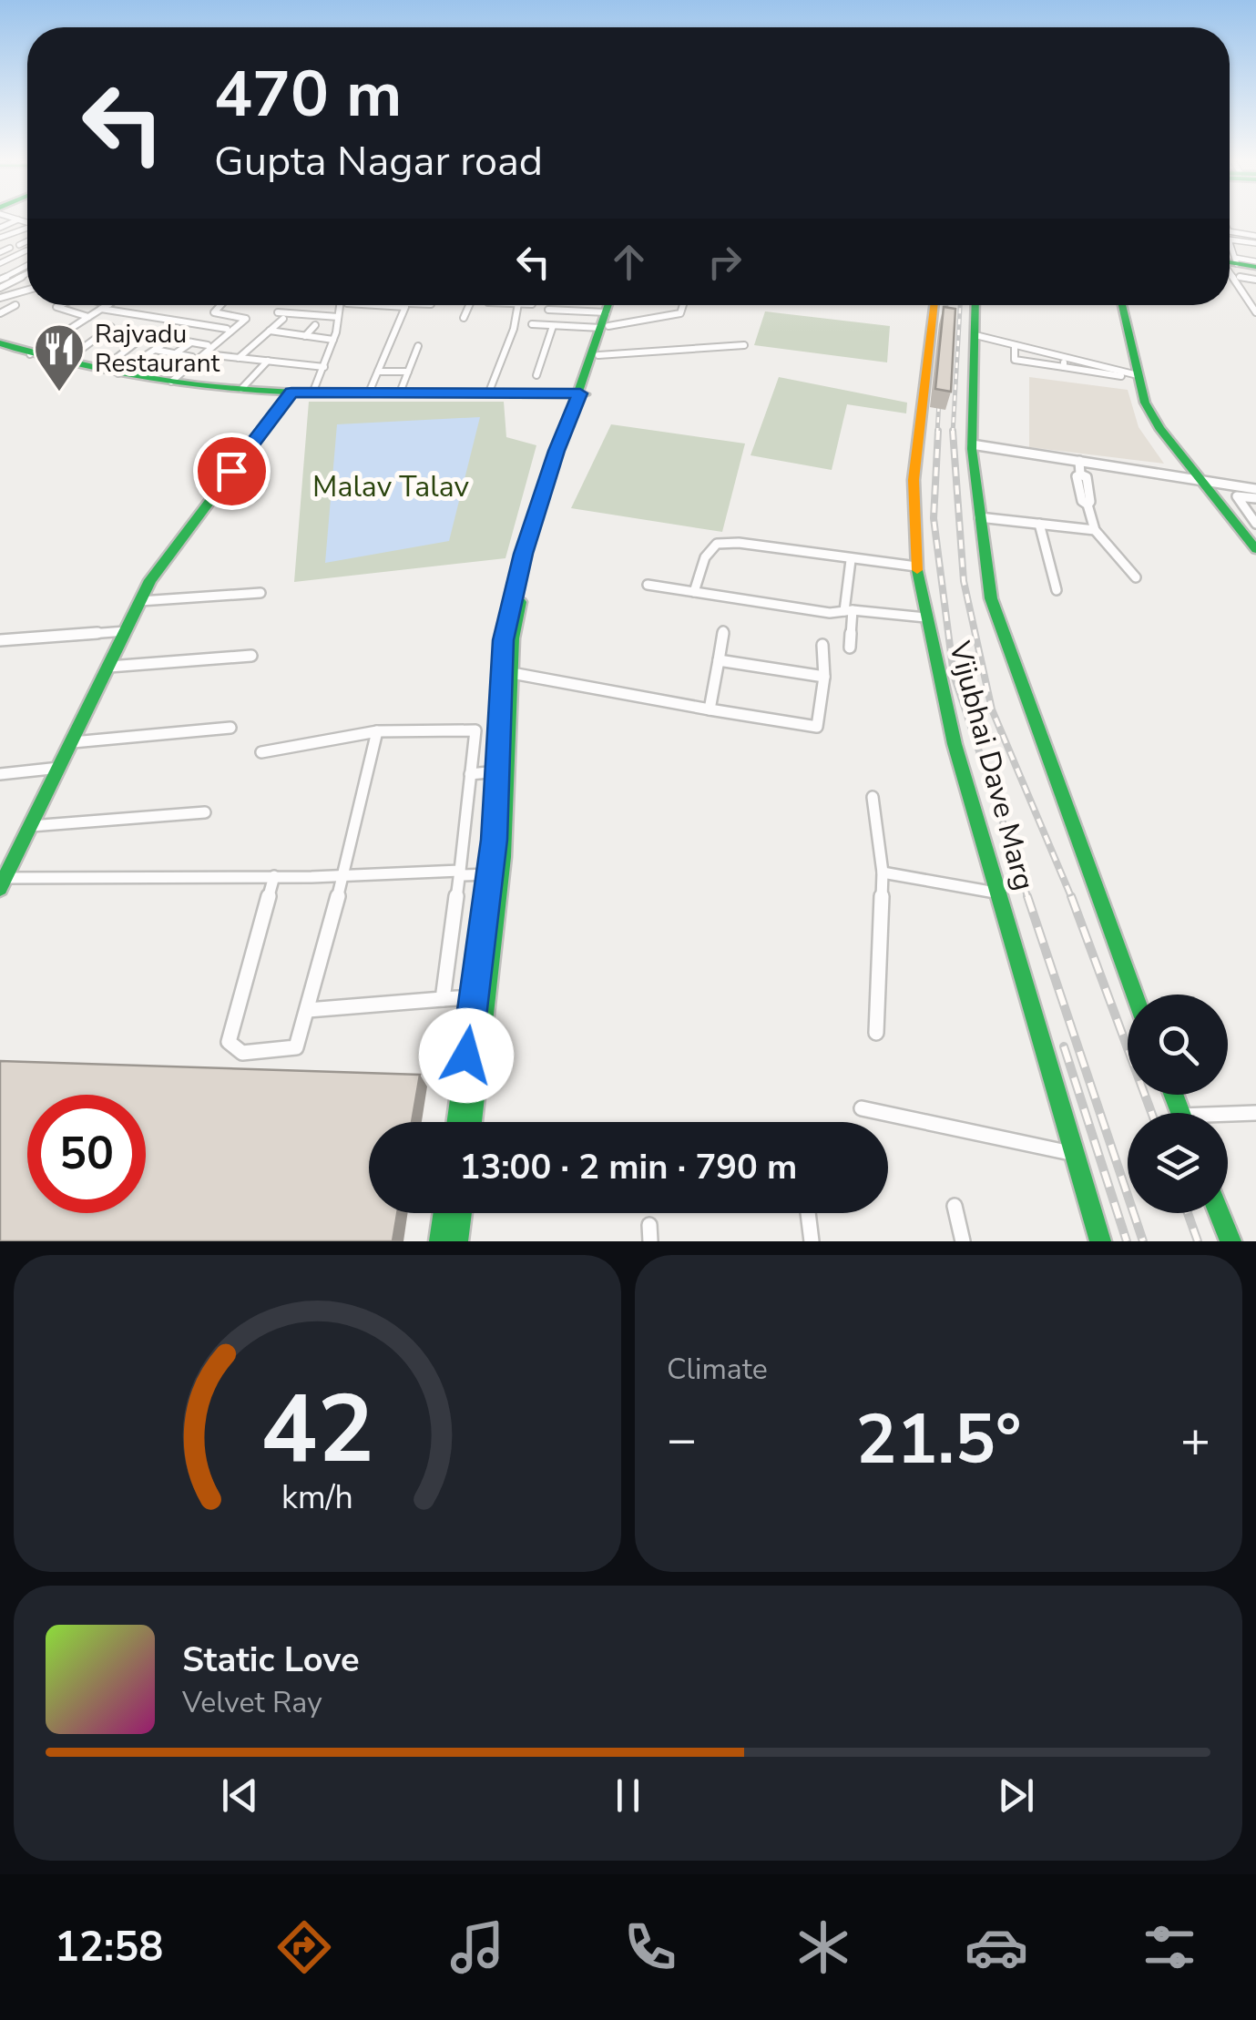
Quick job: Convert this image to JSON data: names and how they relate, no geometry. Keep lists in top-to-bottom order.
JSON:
{
  "streets": {
    "street": ["Vijubhai Dave Marg"]
  },
  "parks": ["Malav Talav"],
  "places": {
    "restaurant": ["Rajvadu Restaurant"]
  },
  "page": {
    "turn": ["470 m", "Gupta Nagar road"],
    "limit": "50",
    "trip": "13:00 · 2 min · 790 m",
    "tile": "Climate",
    "heat": ["−", "21.5°", "+"],
    "song": ["Static Love", "Velvet Ray"],
    "tabs": "12:58",
    "gauge": ["42", "km/h"]
  }
}
